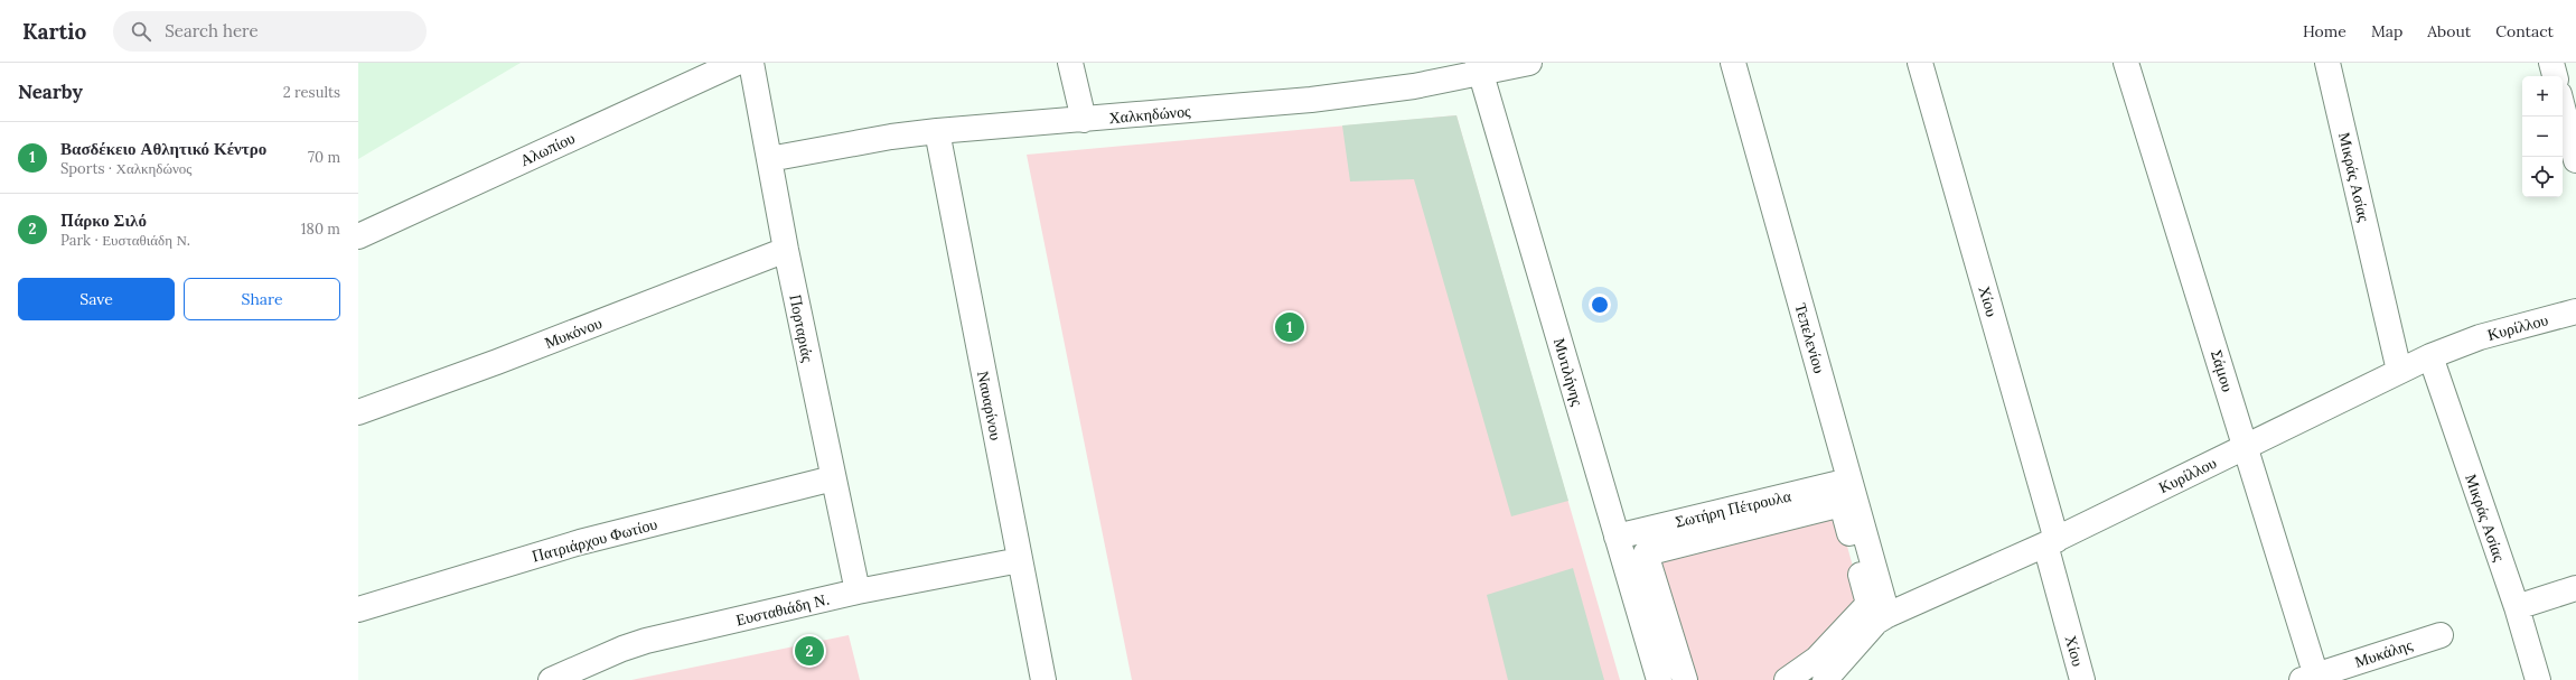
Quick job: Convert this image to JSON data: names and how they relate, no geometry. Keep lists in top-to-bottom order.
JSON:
{
  "streets": {
    "street": [
      "Χαλκηδώνος",
      "Αλωπίου",
      "Μικράς Ασίας",
      "Χίου",
      "Κυρίλλου",
      "Πορταριάς",
      "Μυκόνου",
      "Τεπελενίου",
      "Σάμου",
      "Μυτιλήνης",
      "Ναυαρίνου",
      "Σωτήρη Πέτρουλα",
      "Πατριάρχου Φωτίου",
      "Ευσταθιάδη Ν.",
      "Μυκάλης"
    ]
  },
  "crossings": [
    ["Χαλκηδώνος", "Πορταριάς"],
    ["Χαλκηδώνος", "Μυτιλήνης"],
    ["Χαλκηδώνος", "Ναυαρίνου"],
    ["Μικράς Ασίας", "Κυρίλλου"],
    ["Χίου", "Κυρίλλου"],
    ["Κυρίλλου", "Τεπελενίου"],
    ["Κυρίλλου", "Σάμου"],
    ["Πορταριάς", "Μυκόνου"],
    ["Πορταριάς", "Πατριάρχου Φωτίου"],
    ["Πορταριάς", "Ευσταθιάδη Ν."],
    ["Τεπελενίου", "Σωτήρη Πέτρουλα"],
    ["Σάμου", "Μυκάλης"],
    ["Μυτιλήνης", "Σωτήρη Πέτρουλα"],
    ["Ναυαρίνου", "Ευσταθιάδη Ν."]
  ],
  "page": {
    "header": "Kartio",
    "search": "Search here",
    "nav": [
      "Home",
      "Map",
      "About",
      "Contact"
    ],
    "heading": ["Nearby", "2 results"],
    "map_buttons": ["+", "−"],
    "list": [
      {
        "mark": "1",
        "name": "Βασδέκειο Αθλητικό Κέντρο",
        "note": "Sports · Χαλκηδώνος",
        "value": "70 m"
      },
      {
        "mark": "2",
        "name": "Πάρκο Σιλό",
        "note": "Park · Ευσταθιάδη Ν.",
        "value": "180 m"
      }
    ],
    "buttons": ["Save", "Share"],
    "pins": ["1", "2"]
  }
}
